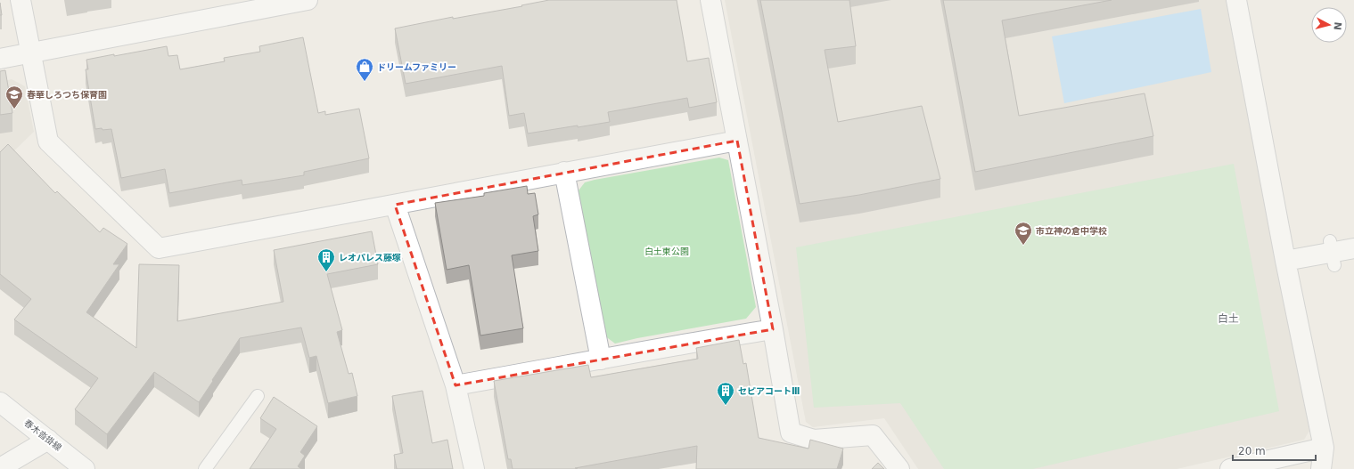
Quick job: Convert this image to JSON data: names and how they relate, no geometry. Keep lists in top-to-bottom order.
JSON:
{
  "streets": {
    "street": ["春木沓掛線"]
  },
  "districts": ["白土"],
  "parks": ["白土東公園"],
  "places": {
    "shop": ["ドリームファミリー"],
    "school or university": ["春華しろつち保育園", "市立神の倉中学校"],
    "building": ["レオパレス藤塚", "セピアコートⅢ"]
  },
  "scale_bar": "20 m",
  "north": "right"
}
